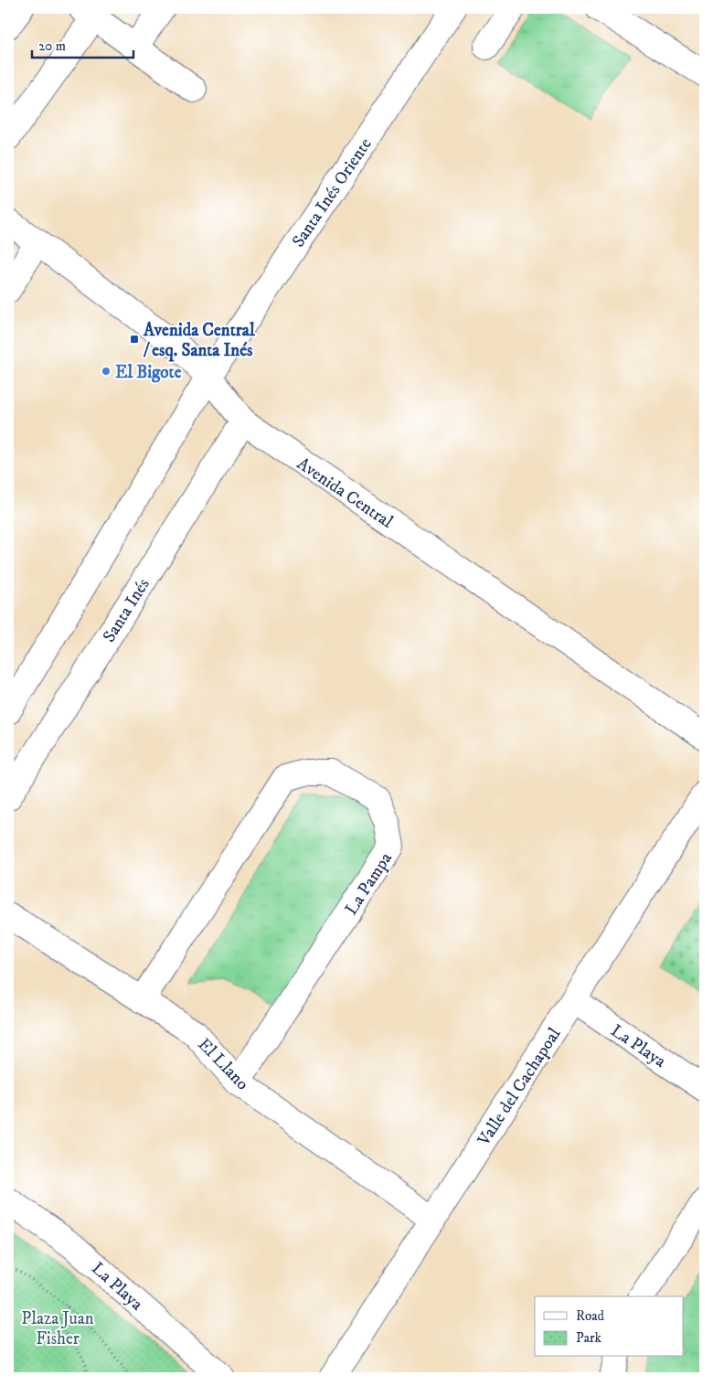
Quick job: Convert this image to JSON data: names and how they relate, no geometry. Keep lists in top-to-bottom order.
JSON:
{
  "streets": {
    "street": [
      "Santa Inés Oriente",
      "Avenida Central",
      "Santa Inés",
      "La Pampa",
      "La Playa",
      "El Llano",
      "Valle del Cachapoal"
    ]
  },
  "crossings": [
    ["Santa Inés Oriente", "Avenida Central"],
    ["Avenida Central", "Santa Inés"],
    ["La Pampa", "El Llano"],
    ["La Playa", "Valle del Cachapoal"],
    ["El Llano", "Valle del Cachapoal"]
  ],
  "parks": ["Plaza Juan Fisher"],
  "places": {
    "transit": ["Avenida Central / esq. Santa Inés"],
    "other": ["El Bigote"]
  },
  "legend": ["Road", "Park"],
  "scale_bar": "20 m"
}
